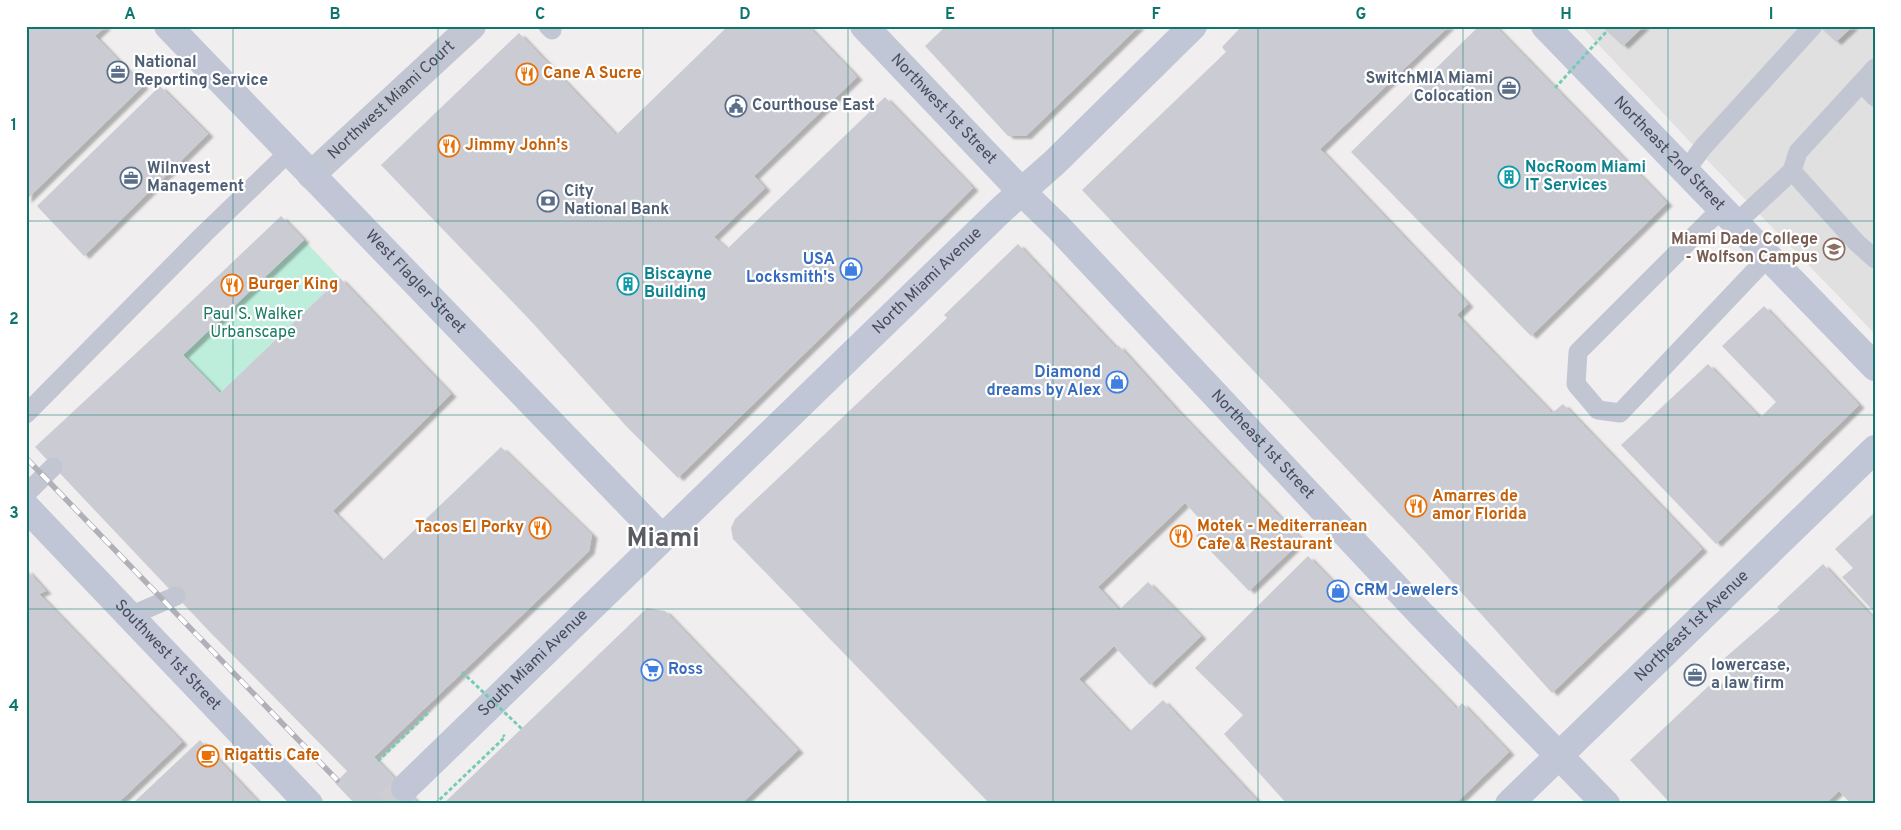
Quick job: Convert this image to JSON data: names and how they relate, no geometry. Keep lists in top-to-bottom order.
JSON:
{
  "streets": {
    "main road": [
      "Northwest 1st Street",
      "Northeast 2nd Street",
      "West Flagler Street",
      "North Miami Avenue",
      "Northeast 1st Street",
      "Northeast 1st Avenue",
      "Southwest 1st Street",
      "South Miami Avenue"
    ],
    "street": ["Northwest Miami Court"]
  },
  "crossings": [
    ["Northwest Miami Court", "West Flagler Street"],
    ["Northwest 1st Street", "North Miami Avenue"],
    ["Northwest 1st Street", "Northeast 1st Street"],
    ["West Flagler Street", "North Miami Avenue"],
    ["West Flagler Street", "South Miami Avenue"],
    ["North Miami Avenue", "Northeast 1st Street"],
    ["North Miami Avenue", "South Miami Avenue"],
    ["Northeast 1st Street", "Northeast 1st Avenue"]
  ],
  "districts": ["Miami"],
  "parks": ["Paul S. Walker Urbanscape"],
  "places": {
    "office": [
      "National Reporting Service",
      "SwitchMIA Miami Colocation",
      "Wilnvest Management",
      "lowercase, a law firm"
    ],
    "restaurant": [
      "Cane A Sucre",
      "Jimmy John's",
      "Burger King",
      "Amarres de amor Florida",
      "Tacos El Porky",
      "Motek - Mediterranean Cafe & Restaurant"
    ],
    "public building": ["Courthouse East"],
    "building": ["NocRoom Miami IT Services", "Biscayne Building"],
    "bank": ["City National Bank"],
    "school or university": ["Miami Dade College - Wolfson Campus"],
    "shop": ["USA Locksmith's", "Diamond dreams by Alex", "CRM Jewelers"],
    "supermarket": ["Ross"],
    "cafe": ["Rigattis Cafe"]
  },
  "grid": {
    "columns": [
      "A",
      "B",
      "C",
      "D",
      "E",
      "F",
      "G",
      "H",
      "I"
    ],
    "rows": [
      "1",
      "2",
      "3",
      "4"
    ]
  }
}
